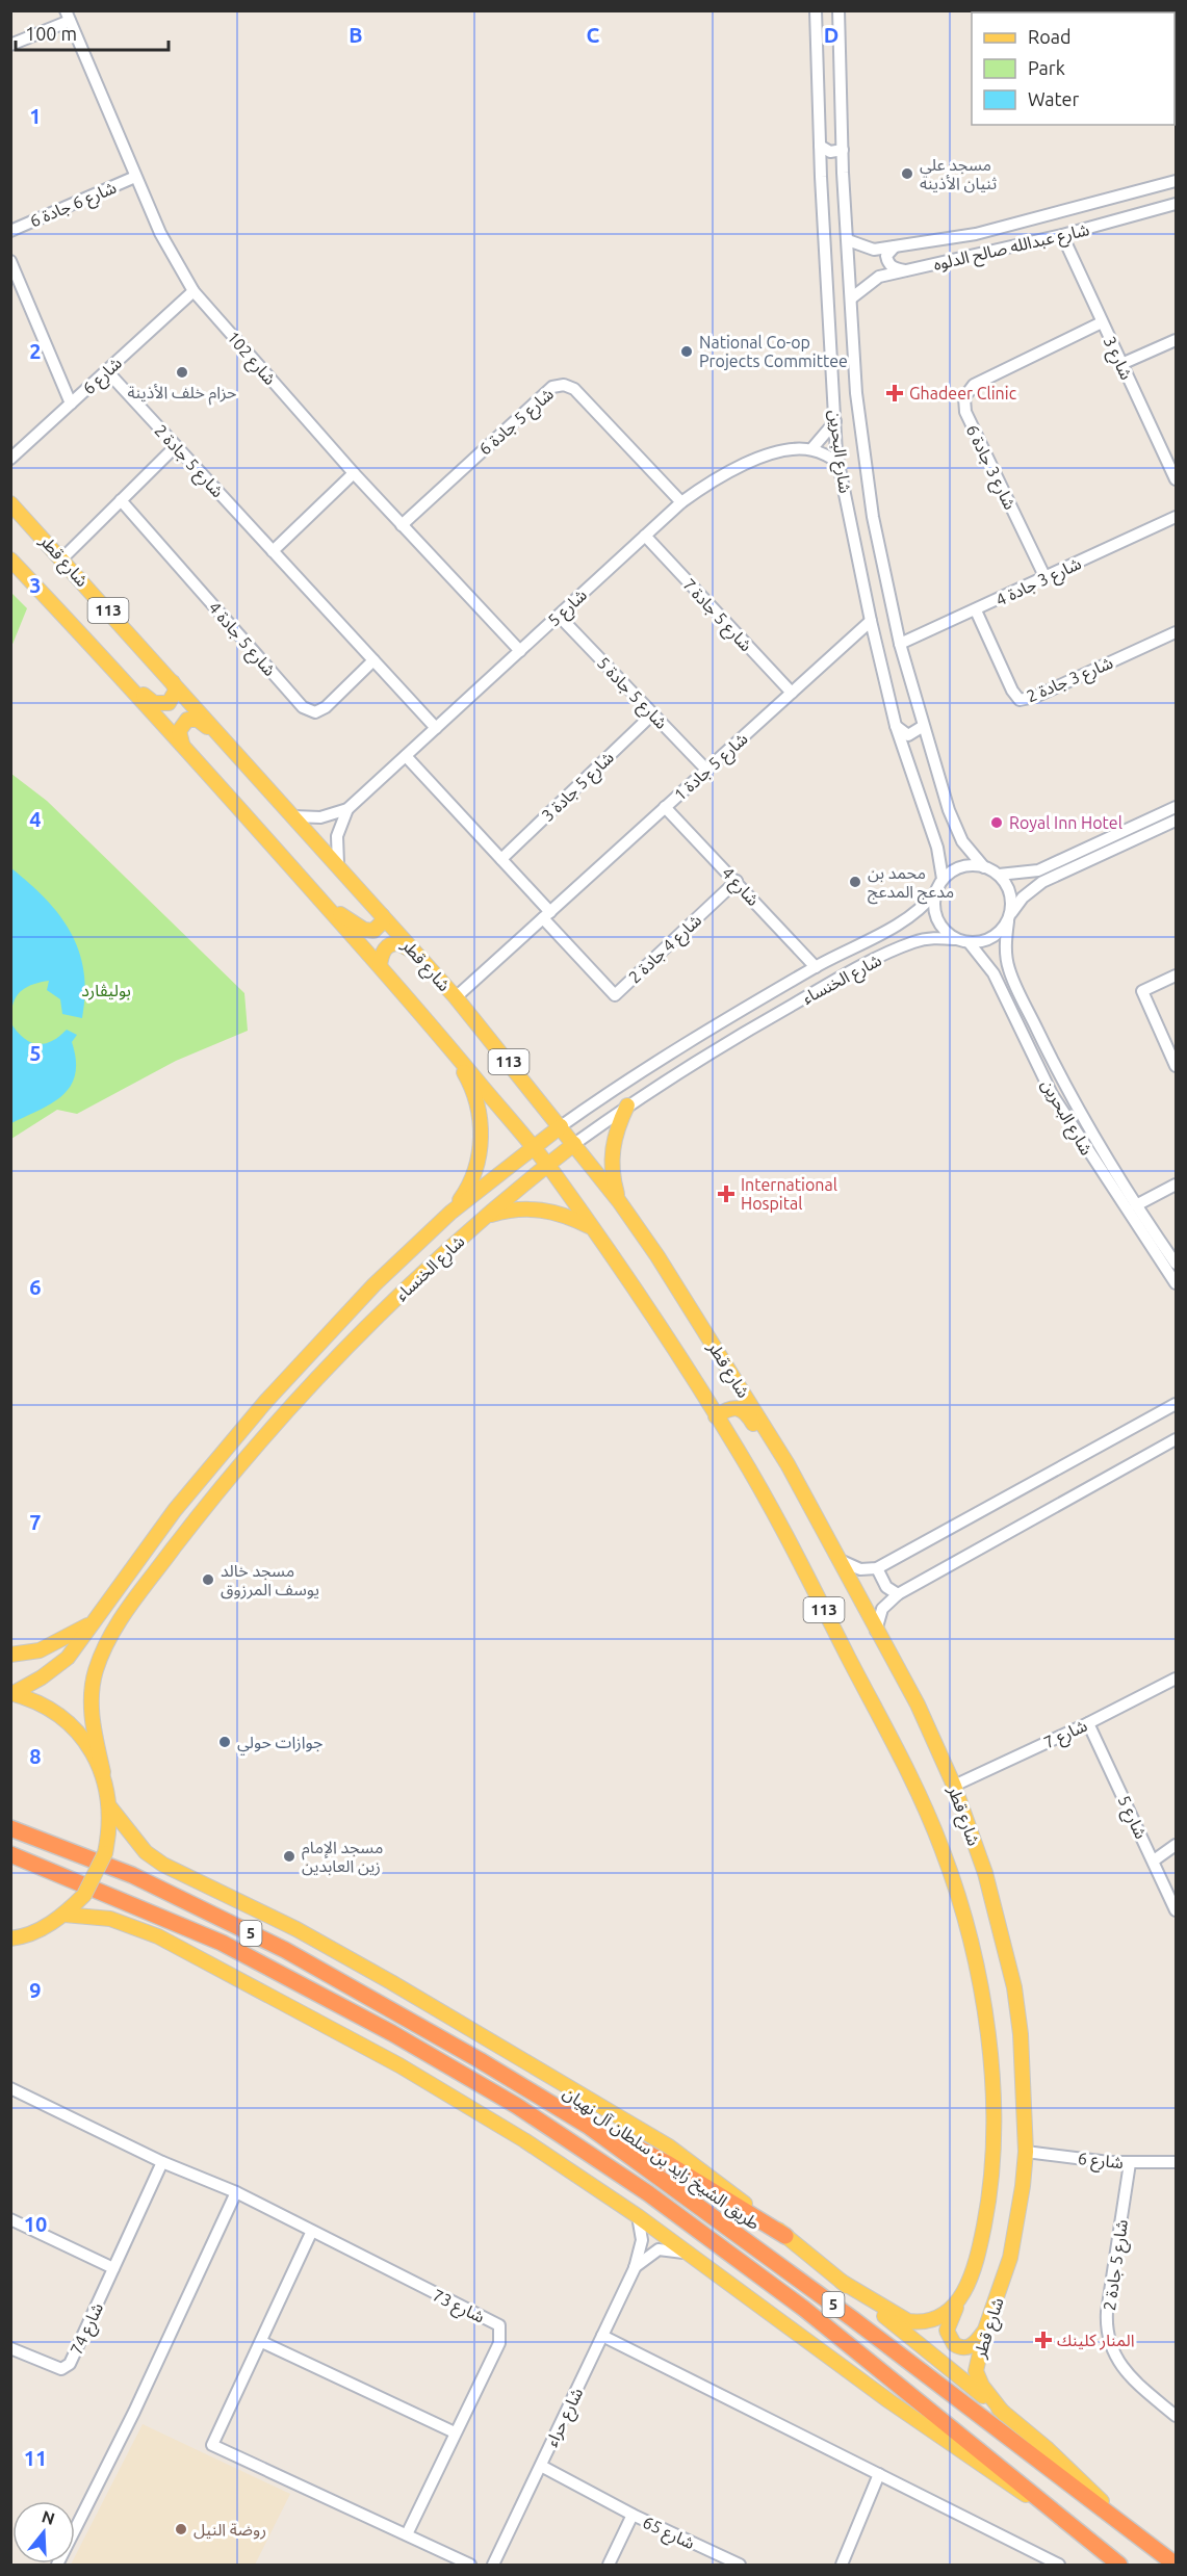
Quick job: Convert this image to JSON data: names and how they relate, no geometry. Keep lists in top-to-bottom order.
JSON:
{
  "streets": {
    "highway": ["5", "طريق الشيخ زايد بن سلطان آل نهيان"],
    "main road": ["شارع قطر", "113", "شارع الخنساء"],
    "street": [
      "شارع 6 جادة 6",
      "شارع عبدالله صالح الدلوه",
      "شارع 102",
      "شارع 3",
      "شارع 6",
      "شارع 5 جادة 6",
      "شارع البحرين",
      "شارع 5 جادة 2",
      "شارع 3 جادة 6",
      "شارع 3 جادة 4",
      "شارع 5",
      "شارع 5 جادة 7",
      "شارع 5 جادة 4",
      "شارع 3 جادة 2",
      "شارع 5 جادة 5",
      "شارع 5 جادة 1",
      "شارع 5 جادة 3",
      "شارع 4",
      "شارع 4 جادة 2",
      "شارع 7",
      "شارع 73",
      "شارع 74",
      "شارع حراء",
      "شارع 65"
    ]
  },
  "crossings": [
    ["شارع 6 جادة 6", "شارع 102"],
    ["شارع عبدالله صالح الدلوه", "شارع 3"],
    ["شارع عبدالله صالح الدلوه", "شارع البحرين"],
    ["شارع 102", "شارع 6"],
    ["شارع 102", "شارع 5 جادة 6"],
    ["شارع 102", "شارع 5"],
    ["شارع 3", "شارع 3 جادة 6"],
    ["شارع 6", "شارع 5 جادة 2"],
    ["شارع 6", "شارع قطر"],
    ["شارع 5 جادة 6", "شارع 5"],
    ["شارع البحرين", "شارع 3 جادة 4"],
    ["شارع البحرين", "شارع 5 جادة 1"],
    ["شارع البحرين", "شارع الخنساء"],
    ["شارع 5 جادة 2", "شارع 5"],
    ["شارع 5 جادة 2", "شارع 5 جادة 4"],
    ["شارع 3 جادة 6", "شارع 3 جادة 4"],
    ["شارع قطر", "شارع 5"],
    ["شارع قطر", "شارع 5 جادة 1"],
    ["شارع قطر", "شارع الخنساء"],
    ["شارع قطر", "شارع 7"],
    ["شارع 3 جادة 4", "شارع 3 جادة 2"],
    ["شارع 5", "شارع 5 جادة 7"],
    ["شارع 5", "شارع 5 جادة 5"],
    ["شارع 5", "شارع 7"],
    ["شارع 5 جادة 7", "شارع 5 جادة 1"],
    ["شارع 5 جادة 5", "شارع 5 جادة 1"],
    ["شارع 5 جادة 5", "شارع 5 جادة 3"],
    ["شارع 5 جادة 1", "شارع 4"],
    ["شارع 5 جادة 1", "شارع 4 جادة 2"],
    ["شارع 4", "شارع 4 جادة 2"],
    ["شارع 4", "شارع الخنساء"],
    ["شارع حراء", "شارع 65"]
  ],
  "parks": ["بوليڤارد"],
  "places": {
    "other": [
      "مسجد علي ثنيان الأذينه",
      "National Co-op Projects Committee",
      "حزام خلف الأذينة",
      "Royal Inn Hotel",
      "محمد بن مدعج المدعج",
      "مسجد خالد يوسف المرزوق",
      "جوازات حولي",
      "مسجد الإمام زين العابدين",
      "روضة النيل"
    ],
    "health": ["Ghadeer Clinic", "International Hospital", "المنار كلينك"]
  },
  "legend": ["Road", "Park", "Water"],
  "scale_bar": "100 m",
  "north": "top",
  "grid": {
    "columns": ["B", "C", "D"],
    "rows": [
      "1",
      "2",
      "3",
      "4",
      "5",
      "6",
      "7",
      "8",
      "9",
      "10",
      "11"
    ]
  }
}
